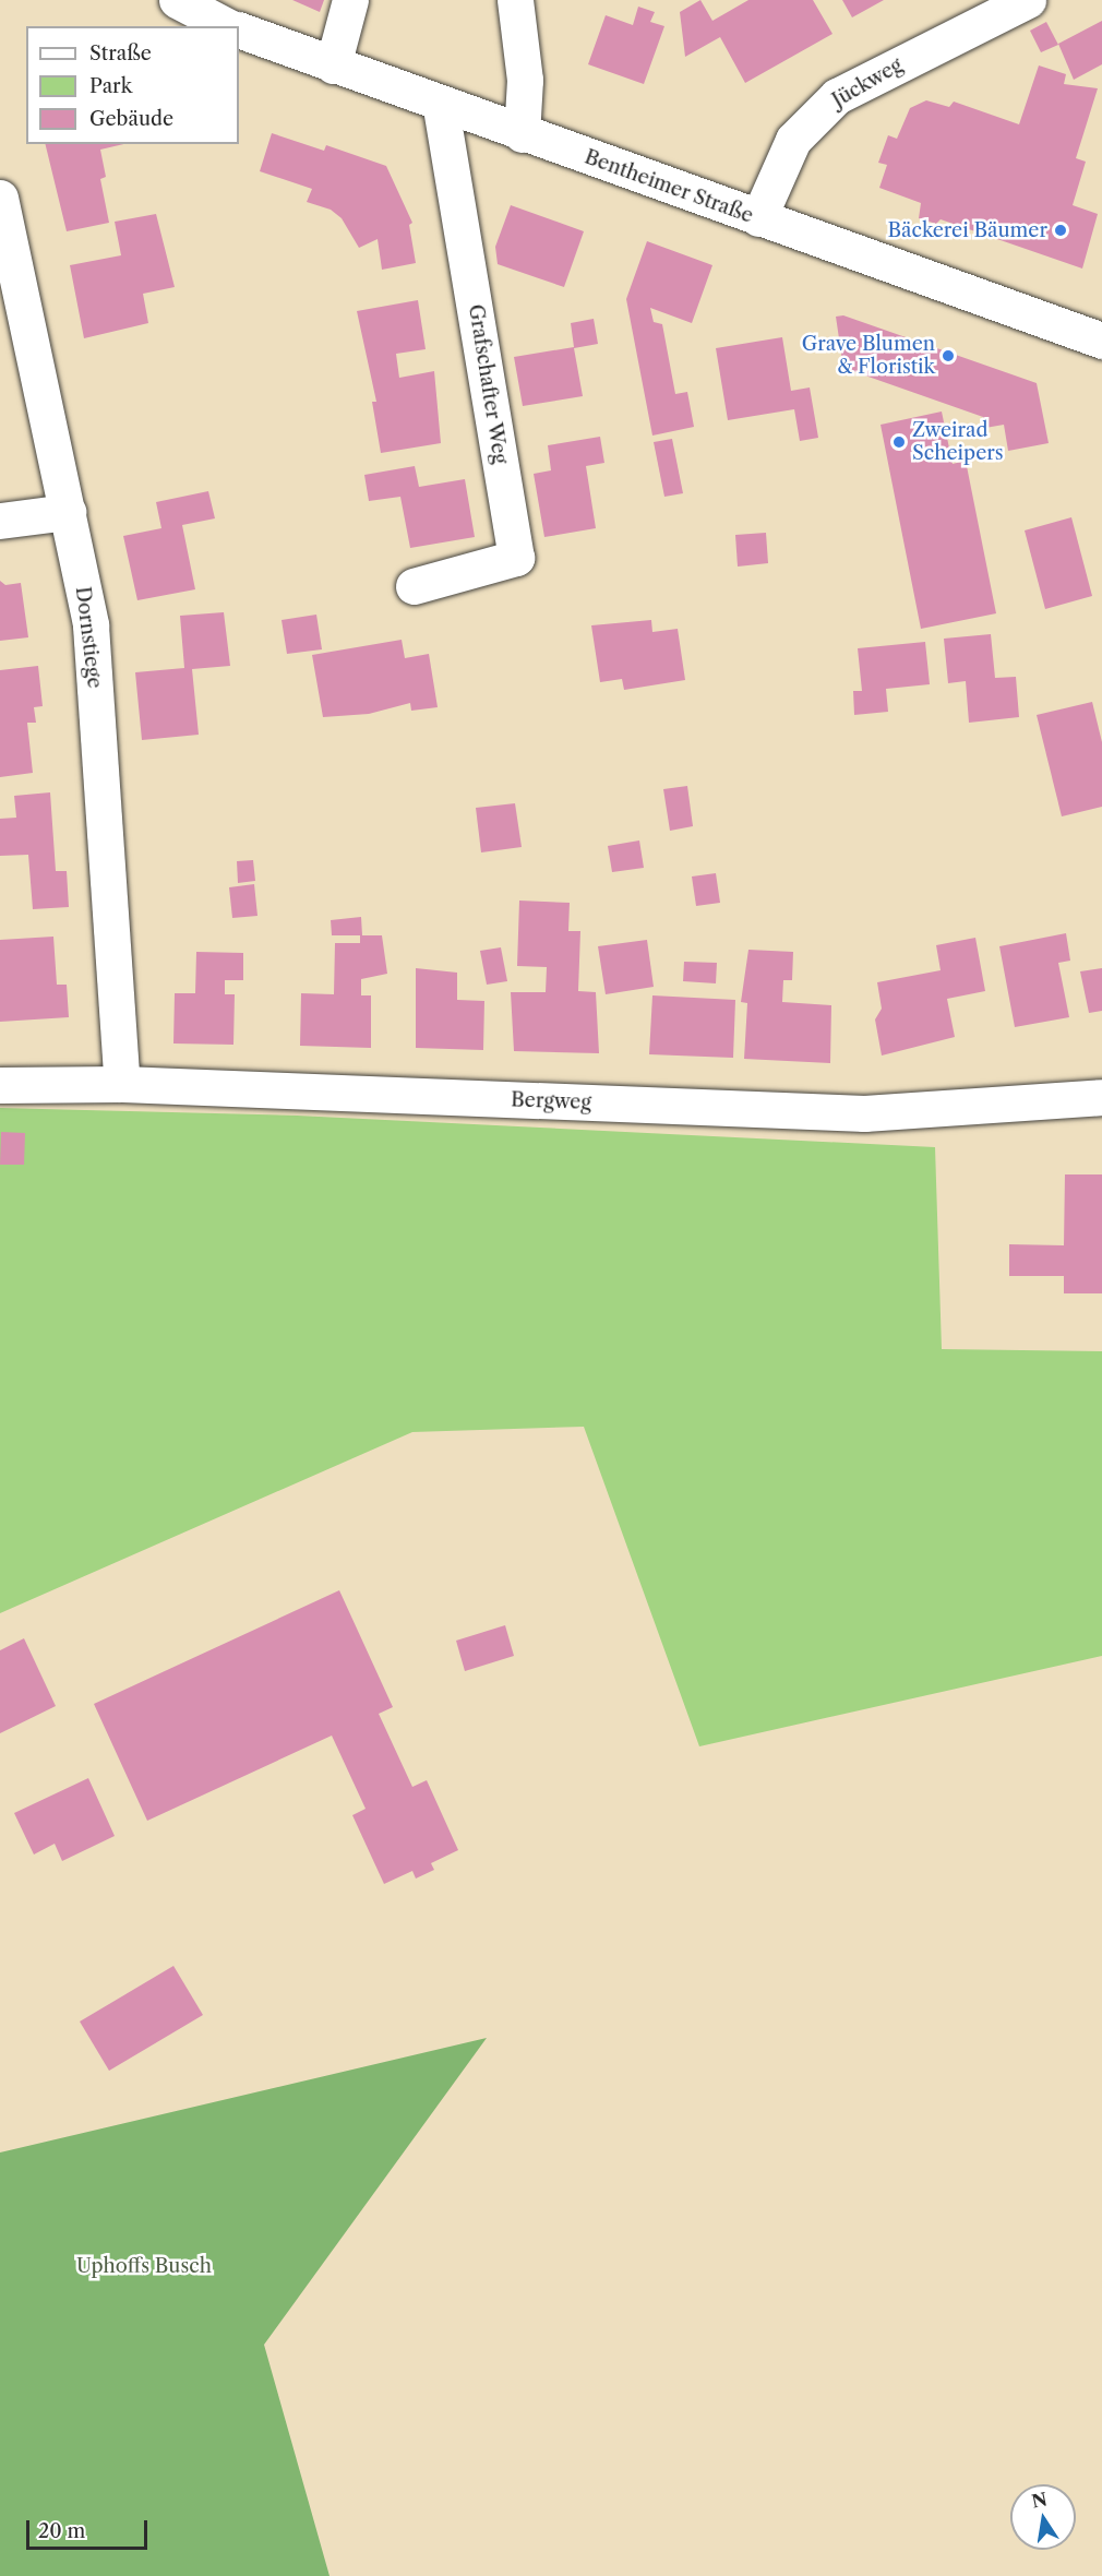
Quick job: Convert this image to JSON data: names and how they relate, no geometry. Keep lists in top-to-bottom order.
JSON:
{
  "streets": {
    "street": [
      "Jückweg",
      "Bentheimer Straße",
      "Grafschafter Weg",
      "Dornstiege",
      "Bergweg"
    ]
  },
  "crossings": [
    ["Jückweg", "Bentheimer Straße"],
    ["Bentheimer Straße", "Grafschafter Weg"],
    ["Dornstiege", "Bergweg"]
  ],
  "parks": ["Uphoffs Busch"],
  "places": ["Bäckerei Bäumer", "Grave Blumen & Floristik", "Zweirad Scheipers"],
  "legend": ["Straße", "Park", "Gebäude"],
  "scale_bar": "20 m",
  "north": "top"
}
